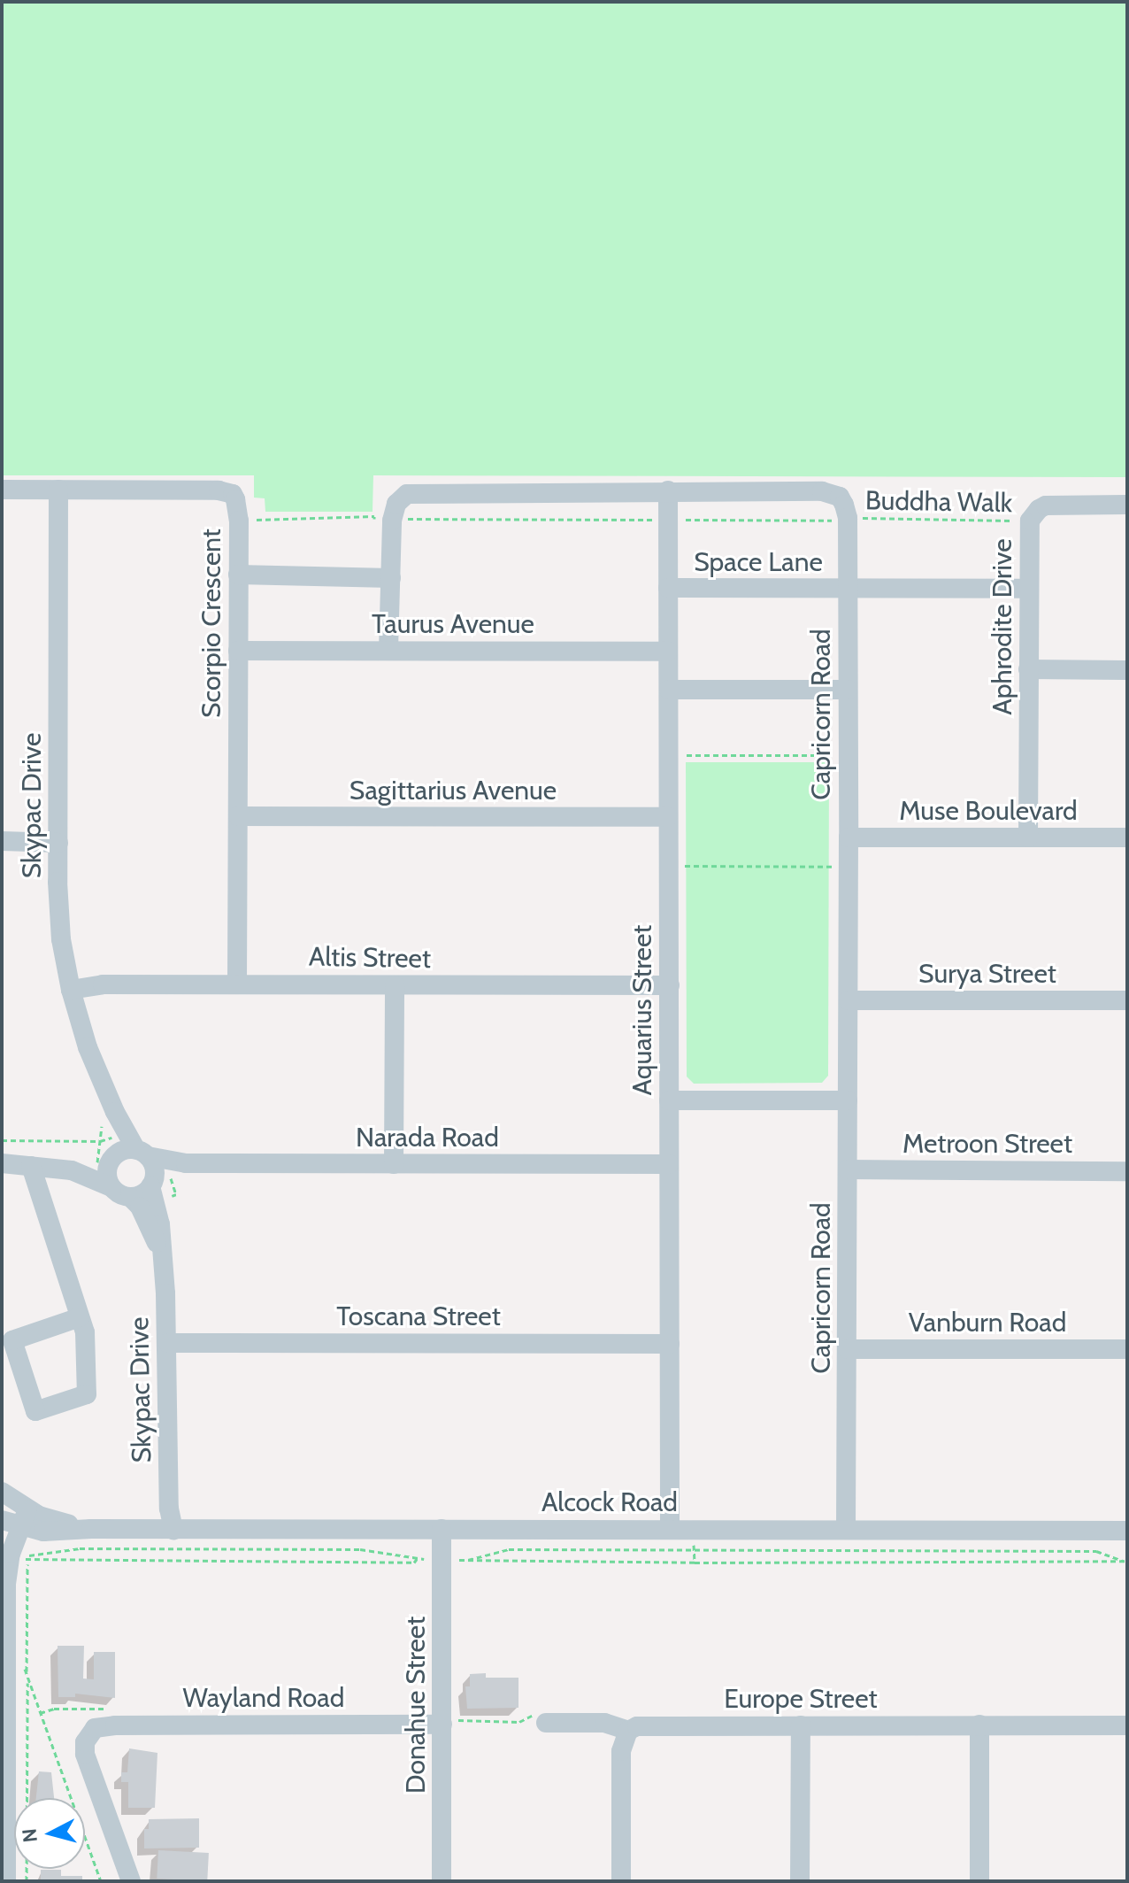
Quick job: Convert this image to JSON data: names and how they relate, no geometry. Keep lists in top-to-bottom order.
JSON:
{
  "streets": {
    "street": [
      "Space Lane",
      "Scorpio Crescent",
      "Taurus Avenue",
      "Aphrodite Drive",
      "Capricorn Road",
      "Sagittarius Avenue",
      "Skypac Drive",
      "Muse Boulevard",
      "Altis Street",
      "Surya Street",
      "Aquarius Street",
      "Narada Road",
      "Metroon Street",
      "Toscana Street",
      "Vanburn Road",
      "Alcock Road",
      "Wayland Road",
      "Europe Street",
      "Donahue Street"
    ],
    "path": ["Buddha Walk"]
  },
  "crossings": [
    ["Buddha Walk", "Aphrodite Drive"],
    ["Buddha Walk", "Capricorn Road"],
    ["Space Lane", "Aphrodite Drive"],
    ["Space Lane", "Capricorn Road"],
    ["Space Lane", "Aquarius Street"],
    ["Scorpio Crescent", "Taurus Avenue"],
    ["Scorpio Crescent", "Sagittarius Avenue"],
    ["Scorpio Crescent", "Skypac Drive"],
    ["Scorpio Crescent", "Altis Street"],
    ["Taurus Avenue", "Aquarius Street"],
    ["Aphrodite Drive", "Muse Boulevard"],
    ["Capricorn Road", "Muse Boulevard"],
    ["Capricorn Road", "Surya Street"],
    ["Capricorn Road", "Metroon Street"],
    ["Capricorn Road", "Vanburn Road"],
    ["Capricorn Road", "Alcock Road"],
    ["Sagittarius Avenue", "Aquarius Street"],
    ["Skypac Drive", "Altis Street"],
    ["Skypac Drive", "Narada Road"],
    ["Skypac Drive", "Toscana Street"],
    ["Skypac Drive", "Alcock Road"],
    ["Altis Street", "Aquarius Street"],
    ["Aquarius Street", "Narada Road"],
    ["Aquarius Street", "Toscana Street"],
    ["Aquarius Street", "Alcock Road"],
    ["Alcock Road", "Donahue Street"],
    ["Wayland Road", "Donahue Street"]
  ],
  "north": "left"
}
